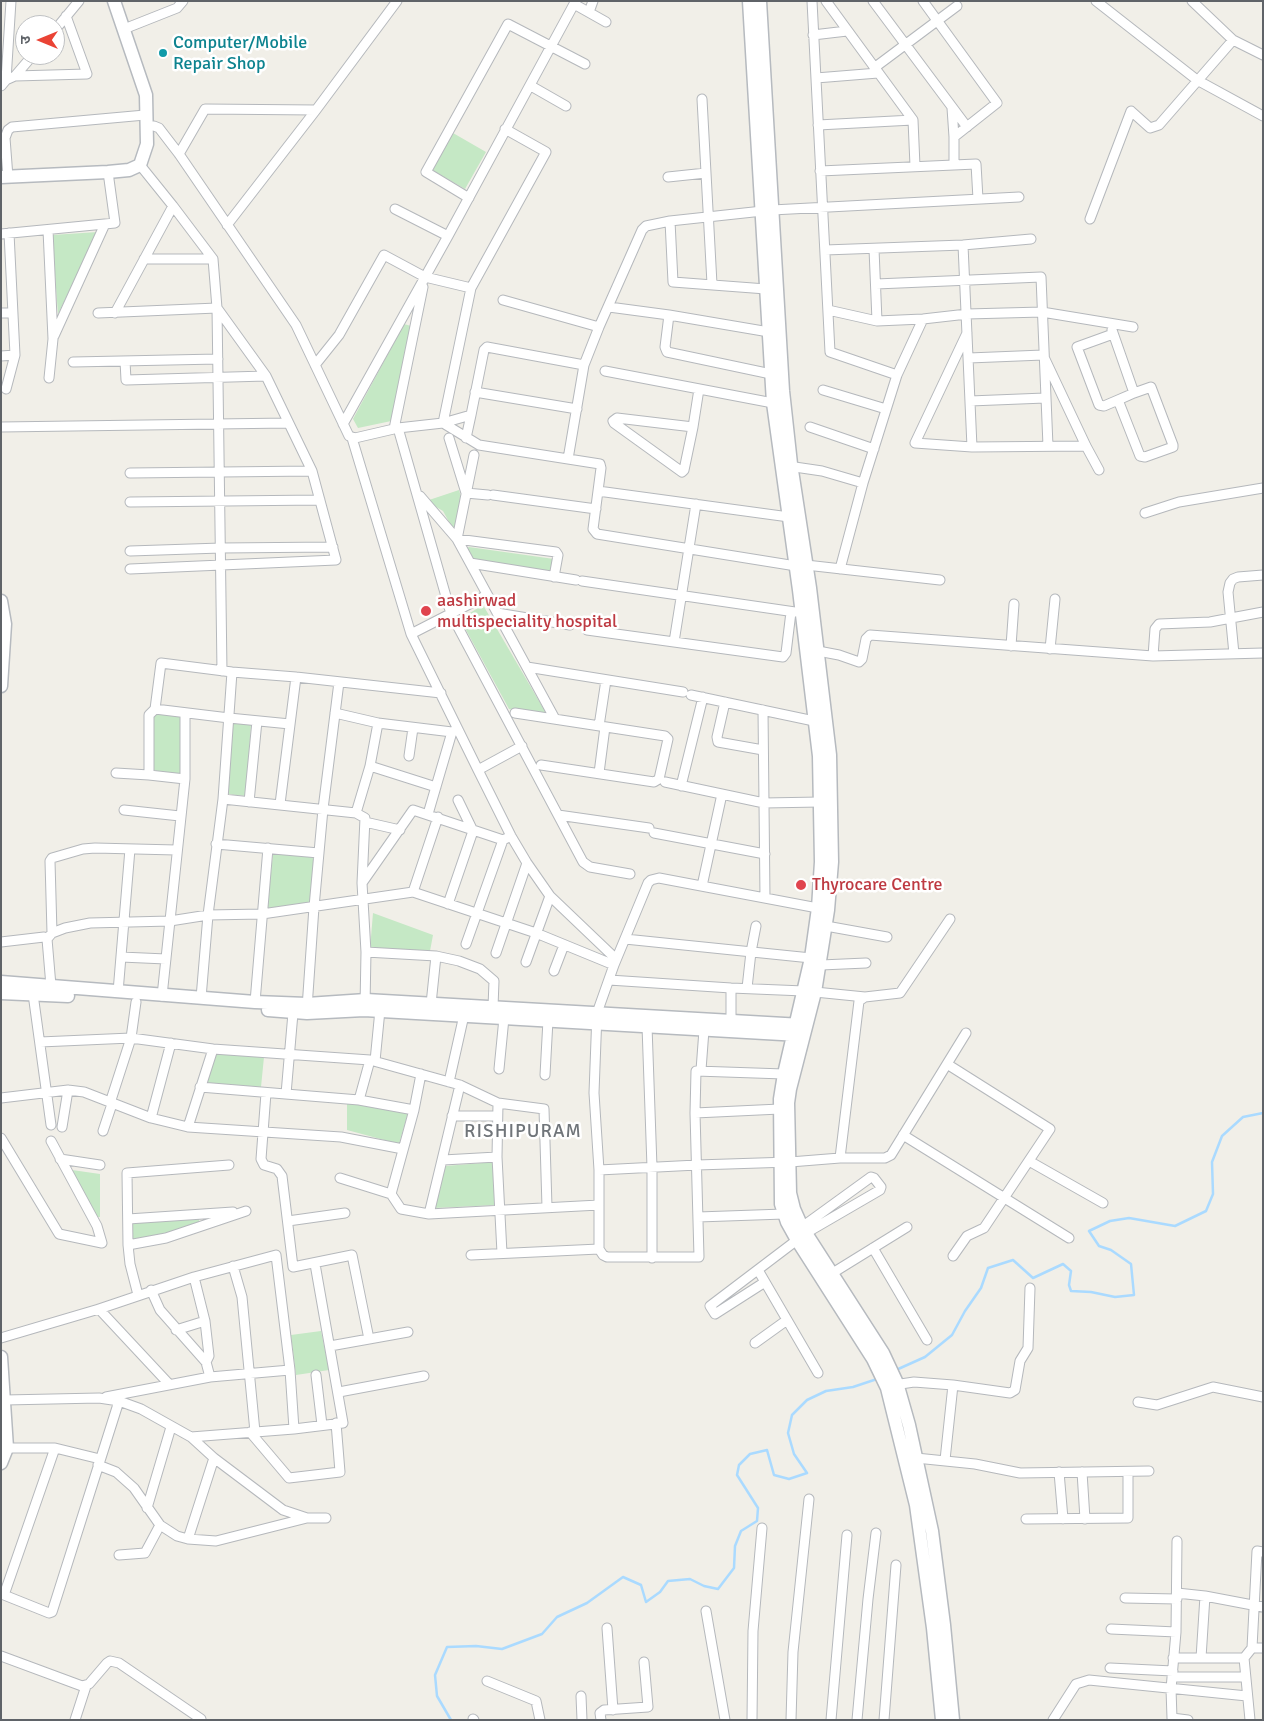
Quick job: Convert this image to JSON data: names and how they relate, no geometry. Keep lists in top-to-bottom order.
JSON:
{
  "districts": ["RISHIPURAM"],
  "places": ["Computer/Mobile Repair Shop", "aashirwad multispeciality hospital", "Thyrocare Centre"],
  "north": "left"
}
